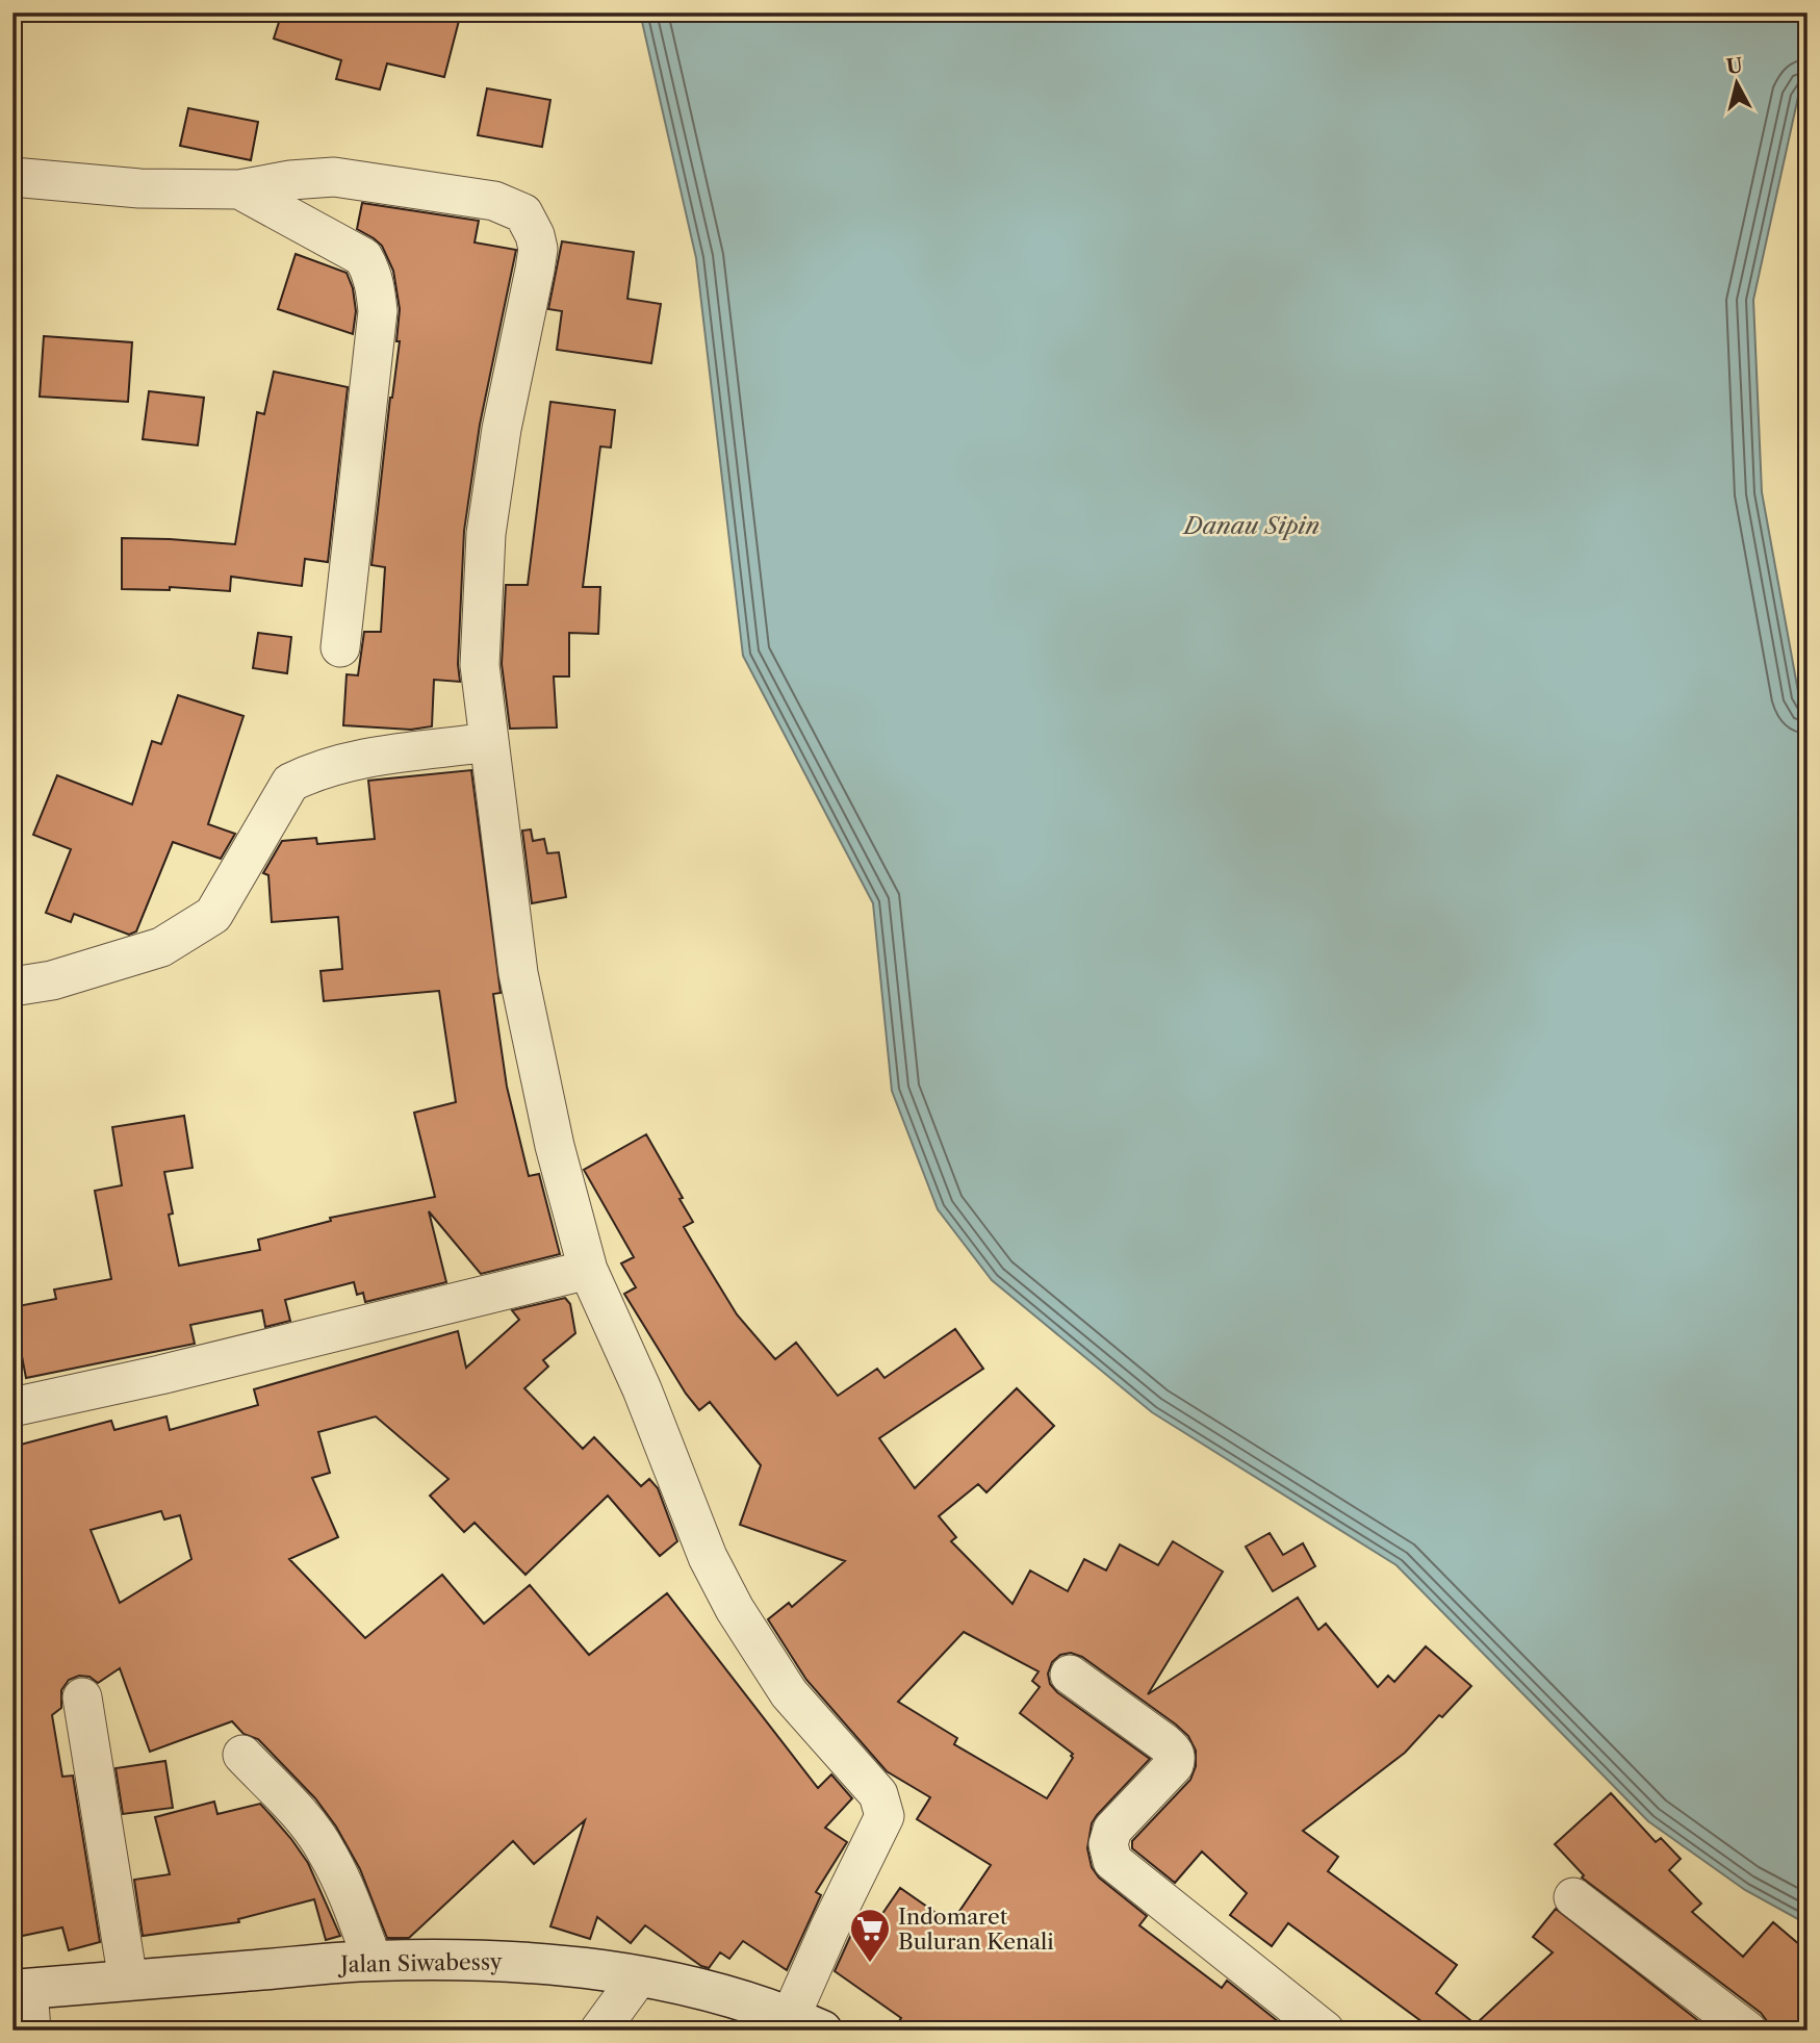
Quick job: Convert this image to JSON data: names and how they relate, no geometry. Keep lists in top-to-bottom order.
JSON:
{
  "streets": {
    "main road": ["Jalan Siwabessy"]
  },
  "water": ["Danau Sipin"],
  "places": {
    "supermarket": ["Indomaret Buluran Kenali"]
  },
  "north": "top"
}
